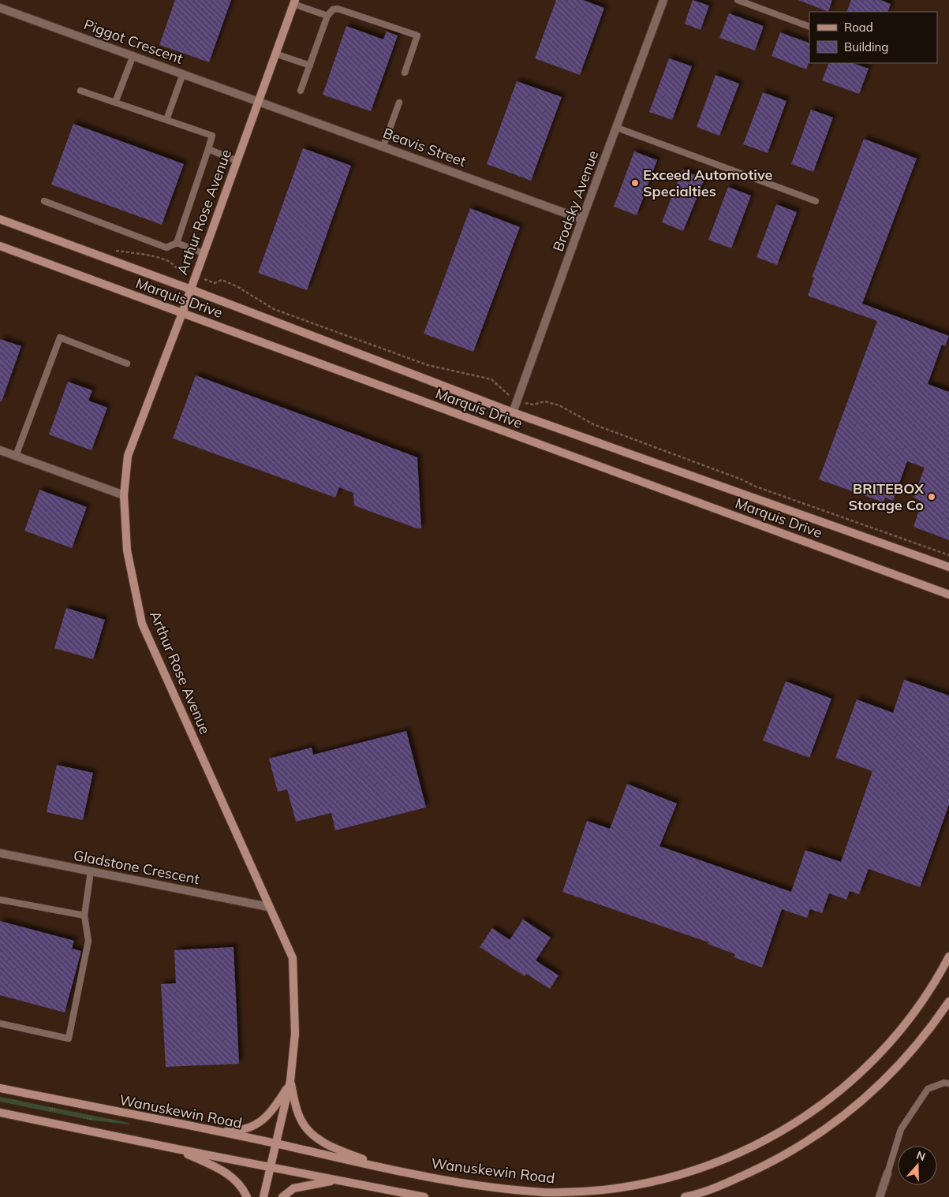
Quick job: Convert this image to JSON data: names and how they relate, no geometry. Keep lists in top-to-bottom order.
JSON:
{
  "streets": {
    "main road": ["Arthur Rose Avenue", "Marquis Drive", "Wanuskewin Road"],
    "street": [
      "Piggot Crescent",
      "Beavis Street",
      "Brodsky Avenue",
      "Gladstone Crescent"
    ]
  },
  "crossings": [
    ["Piggot Crescent", "Beavis Street"],
    ["Piggot Crescent", "Arthur Rose Avenue"],
    ["Beavis Street", "Brodsky Avenue"],
    ["Beavis Street", "Arthur Rose Avenue"],
    ["Brodsky Avenue", "Marquis Drive"],
    ["Arthur Rose Avenue", "Marquis Drive"],
    ["Arthur Rose Avenue", "Gladstone Crescent"],
    ["Arthur Rose Avenue", "Wanuskewin Road"]
  ],
  "places": ["Exceed Automotive Specialties", "BRITEBOX Storage Co"],
  "legend": ["Road", "Building"],
  "north": "top"
}
